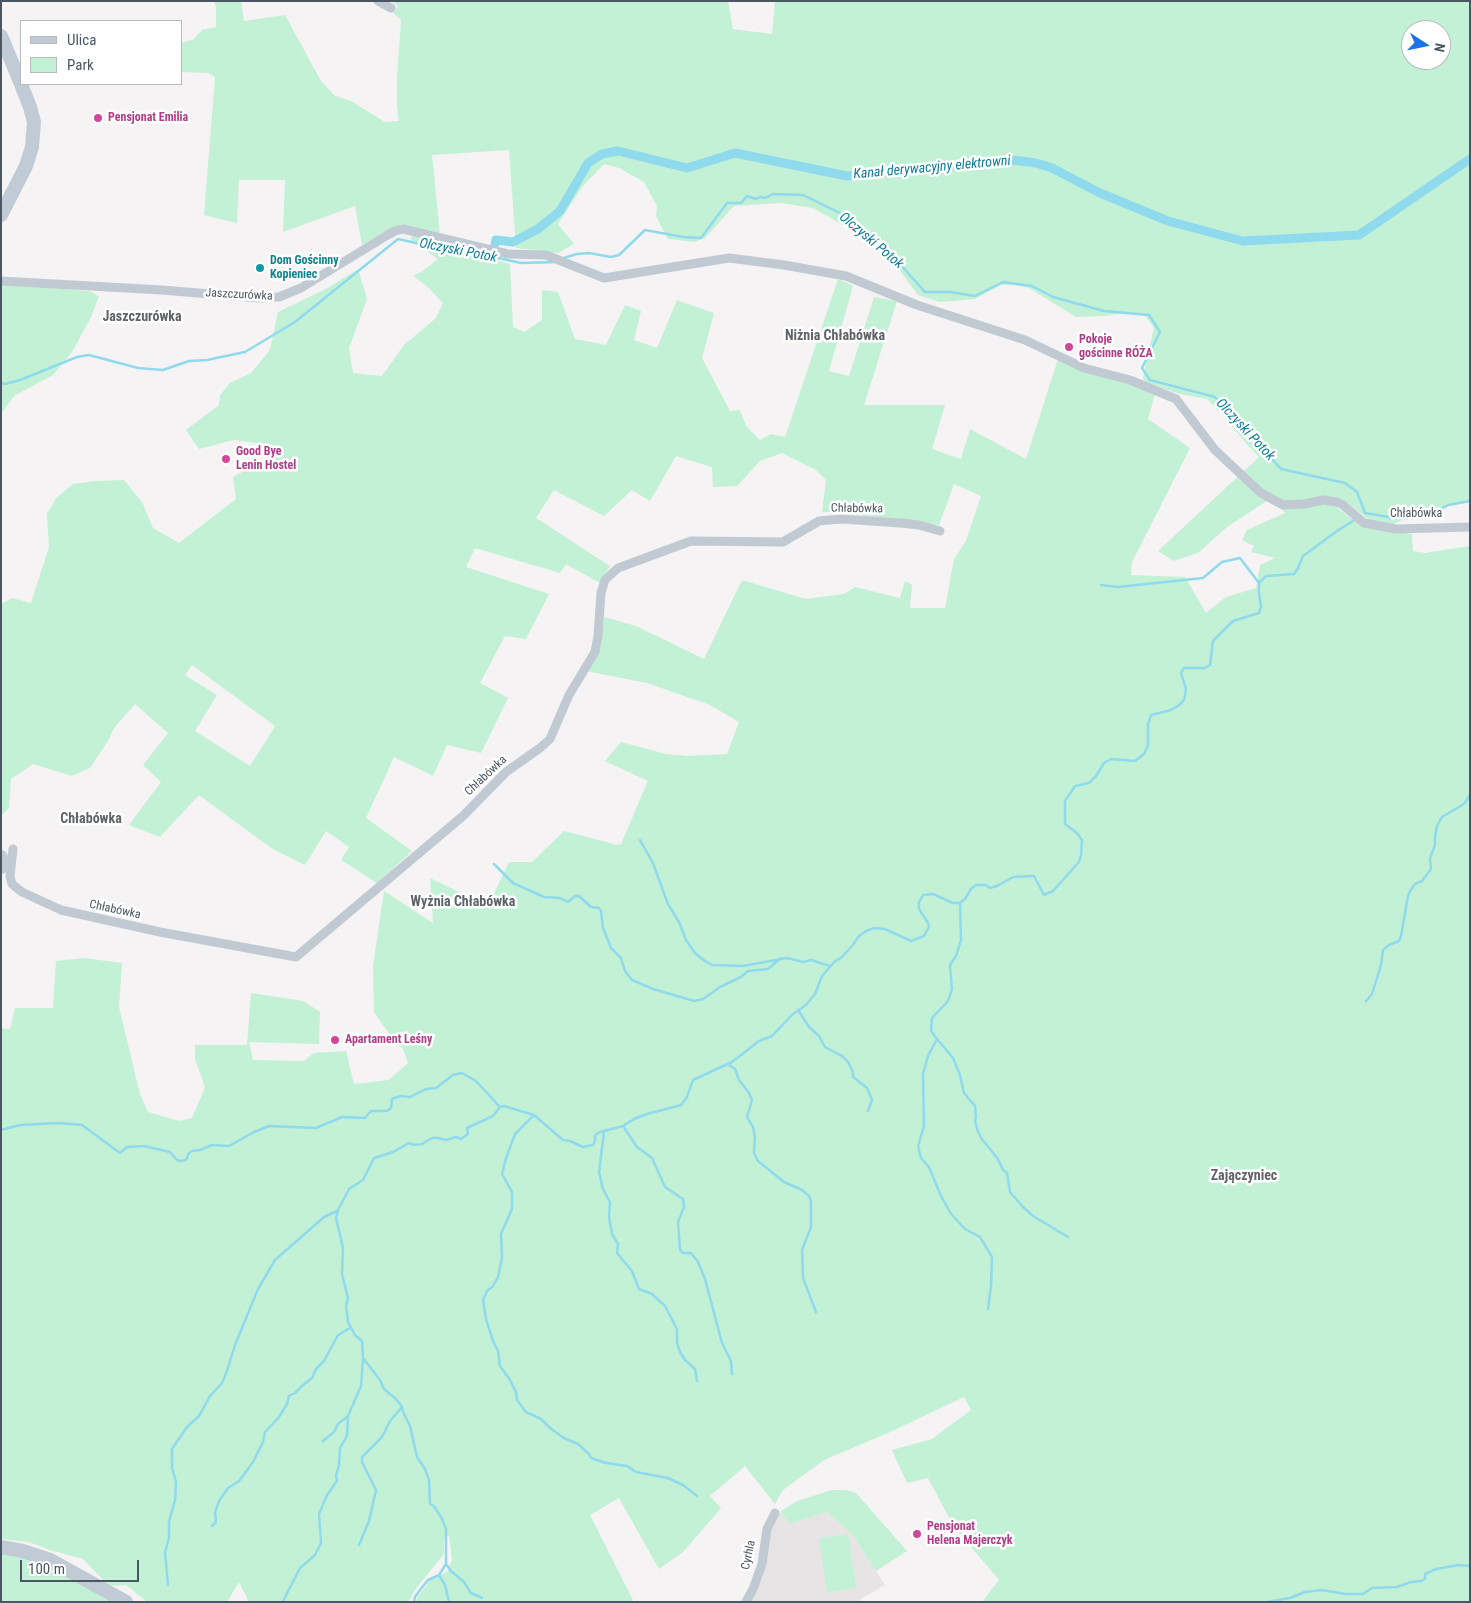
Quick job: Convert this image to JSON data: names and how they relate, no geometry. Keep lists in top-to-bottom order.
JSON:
{
  "streets": {
    "street": ["Jaszczurówka", "Chłabówka", "Cyrhla"]
  },
  "crossings": [
    ["Jaszczurówka", "Chłabówka"]
  ],
  "districts": [
    "Jaszczurówka",
    "Niżnia Chłabówka",
    "Chłabówka",
    "Wyżnia Chłabówka",
    "Zajączyniec"
  ],
  "water": ["Kanał derywacyjny elektrowni", "Olczyski Potok"],
  "places": [
    "Pensjonat Emilia",
    "Dom Gościnny Kopieniec",
    "Pokoje gościnne RÓŻA",
    "Good Bye Lenin Hostel",
    "Apartament Leśny",
    "Pensjonat Helena Majerczyk"
  ],
  "legend": ["Ulica", "Park"],
  "scale_bar": "100 m",
  "north": "right"
}
